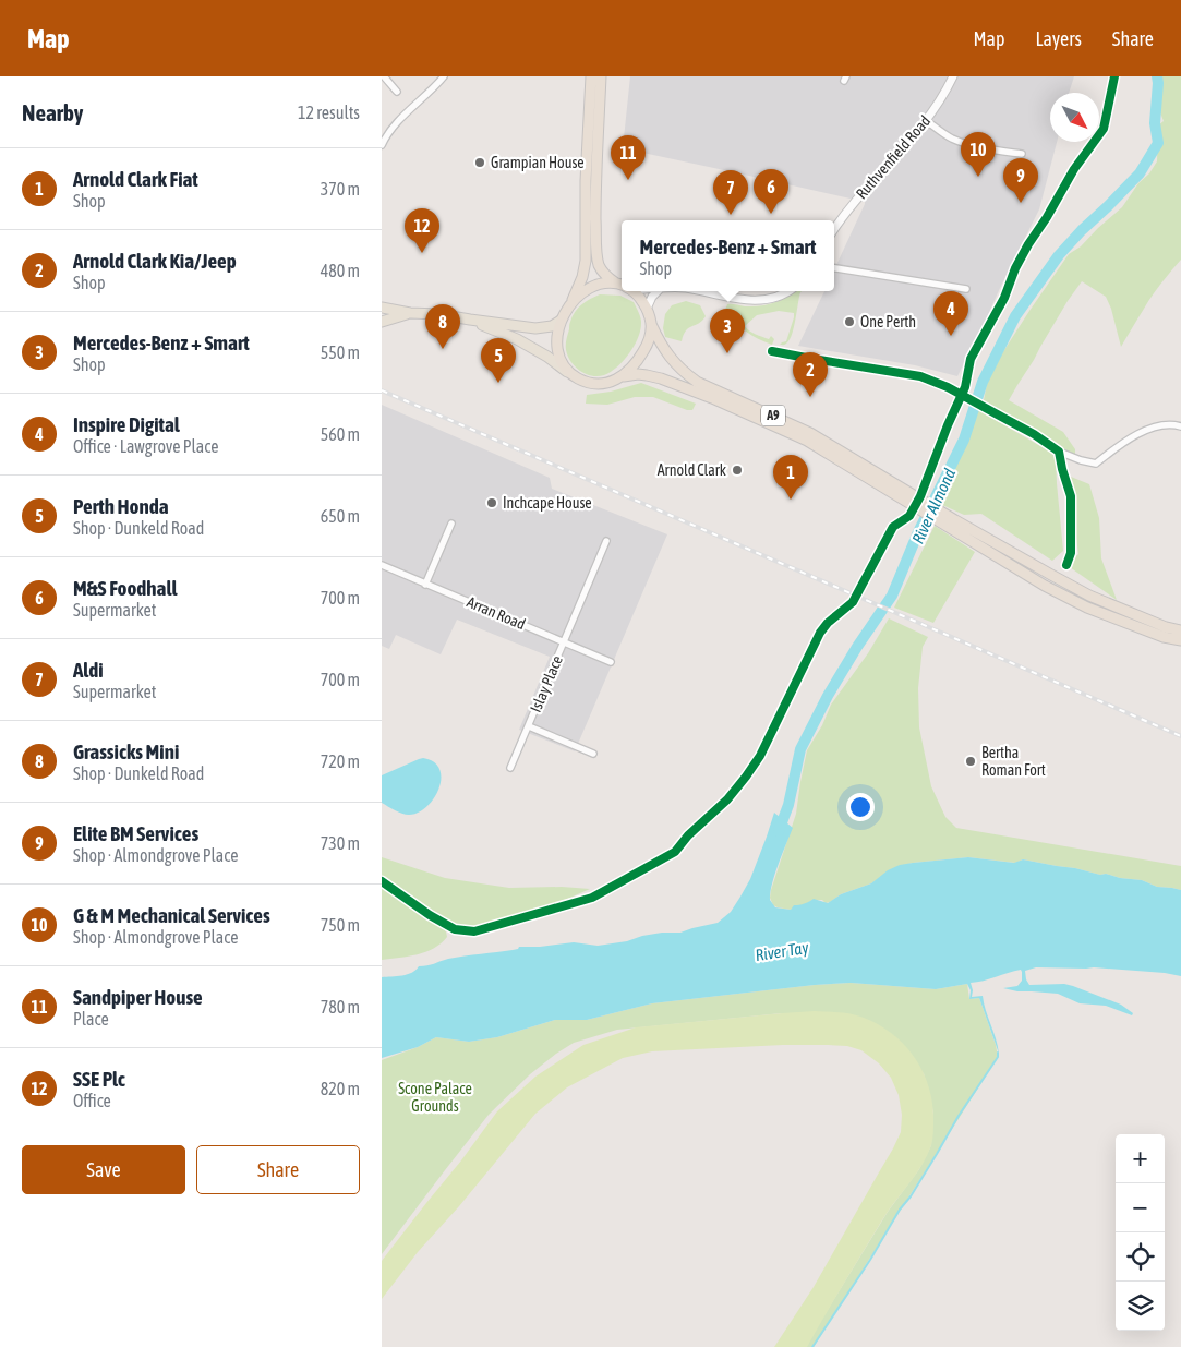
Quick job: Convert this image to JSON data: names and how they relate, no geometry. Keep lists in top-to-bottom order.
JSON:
{
  "streets": {
    "highway": ["A9"],
    "street": ["Ruthvenfield Road", "Arran Road", "Islay Place"]
  },
  "crossings": [
    ["Arran Road", "Islay Place"]
  ],
  "water": ["River Almond", "River Tay"],
  "parks": ["Scone Palace Grounds"],
  "places": [
    "Grampian House",
    "One Perth",
    "Arnold Clark",
    "Inchcape House",
    "Bertha Roman Fort"
  ],
  "north": "bottom right",
  "page": {
    "header": "Map",
    "nav": ["Map", "Layers", "Share"],
    "heading": ["Nearby", "12 results"],
    "pins": [
      "10",
      "11",
      "9",
      "6",
      "7",
      "12",
      "4",
      "8",
      "3",
      "5",
      "2",
      "1"
    ],
    "list": [
      {
        "mark": "1",
        "name": "Arnold Clark Fiat",
        "note": "Shop",
        "value": "370 m"
      },
      {
        "mark": "2",
        "name": "Arnold Clark Kia/Jeep",
        "note": "Shop",
        "value": "480 m"
      },
      {
        "mark": "3",
        "name": "Mercedes-Benz + Smart",
        "note": "Shop",
        "value": "550 m"
      },
      {
        "mark": "4",
        "name": "Inspire Digital",
        "note": "Office · Lawgrove Place",
        "value": "560 m"
      },
      {
        "mark": "5",
        "name": "Perth Honda",
        "note": "Shop · Dunkeld Road",
        "value": "650 m"
      },
      {
        "mark": "6",
        "name": "M&S Foodhall",
        "note": "Supermarket",
        "value": "700 m"
      },
      {
        "mark": "7",
        "name": "Aldi",
        "note": "Supermarket",
        "value": "700 m"
      },
      {
        "mark": "8",
        "name": "Grassicks Mini",
        "note": "Shop · Dunkeld Road",
        "value": "720 m"
      },
      {
        "mark": "9",
        "name": "Elite BM Services",
        "note": "Shop · Almondgrove Place",
        "value": "730 m"
      },
      {
        "mark": "10",
        "name": "G & M Mechanical Services",
        "note": "Shop · Almondgrove Place",
        "value": "750 m"
      },
      {
        "mark": "11",
        "name": "Sandpiper House",
        "note": "Place",
        "value": "780 m"
      },
      {
        "mark": "12",
        "name": "SSE Plc",
        "note": "Office",
        "value": "820 m"
      }
    ],
    "popup": ["Mercedes-Benz + Smart", "Shop"],
    "buttons": ["Save", "Share"],
    "map_buttons": ["+", "−"]
  }
}
